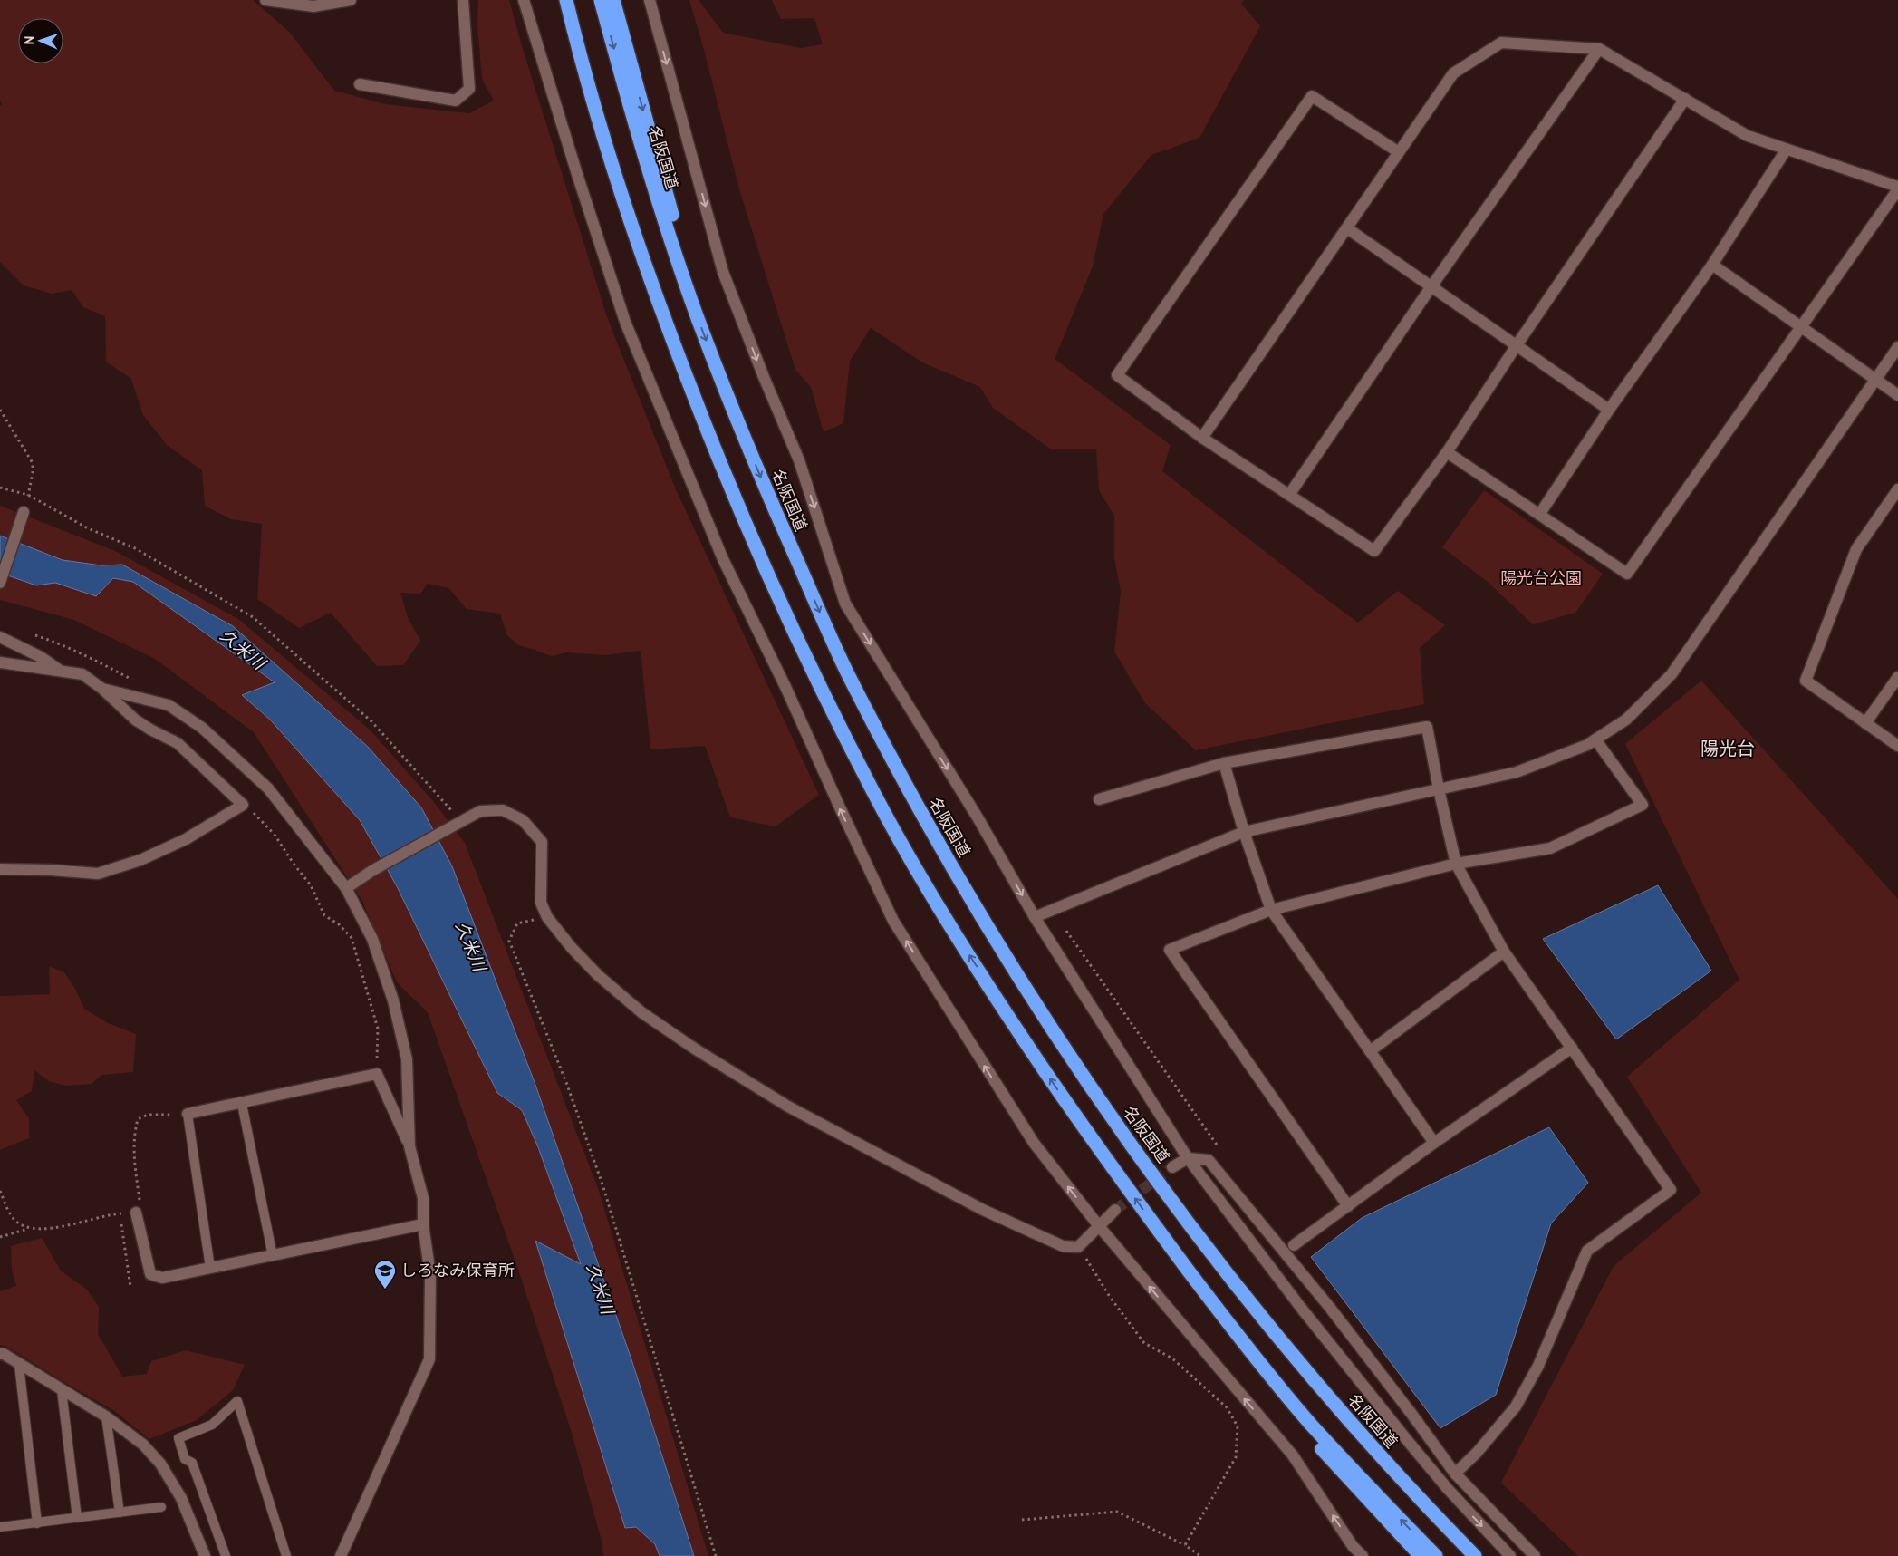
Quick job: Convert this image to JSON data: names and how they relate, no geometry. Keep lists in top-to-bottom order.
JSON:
{
  "streets": {
    "highway": ["名阪国道"]
  },
  "districts": ["陽光台"],
  "water": ["久米川"],
  "parks": ["陽光台公園"],
  "places": {
    "school or university": ["しろなみ保育所"]
  },
  "north": "left"
}
